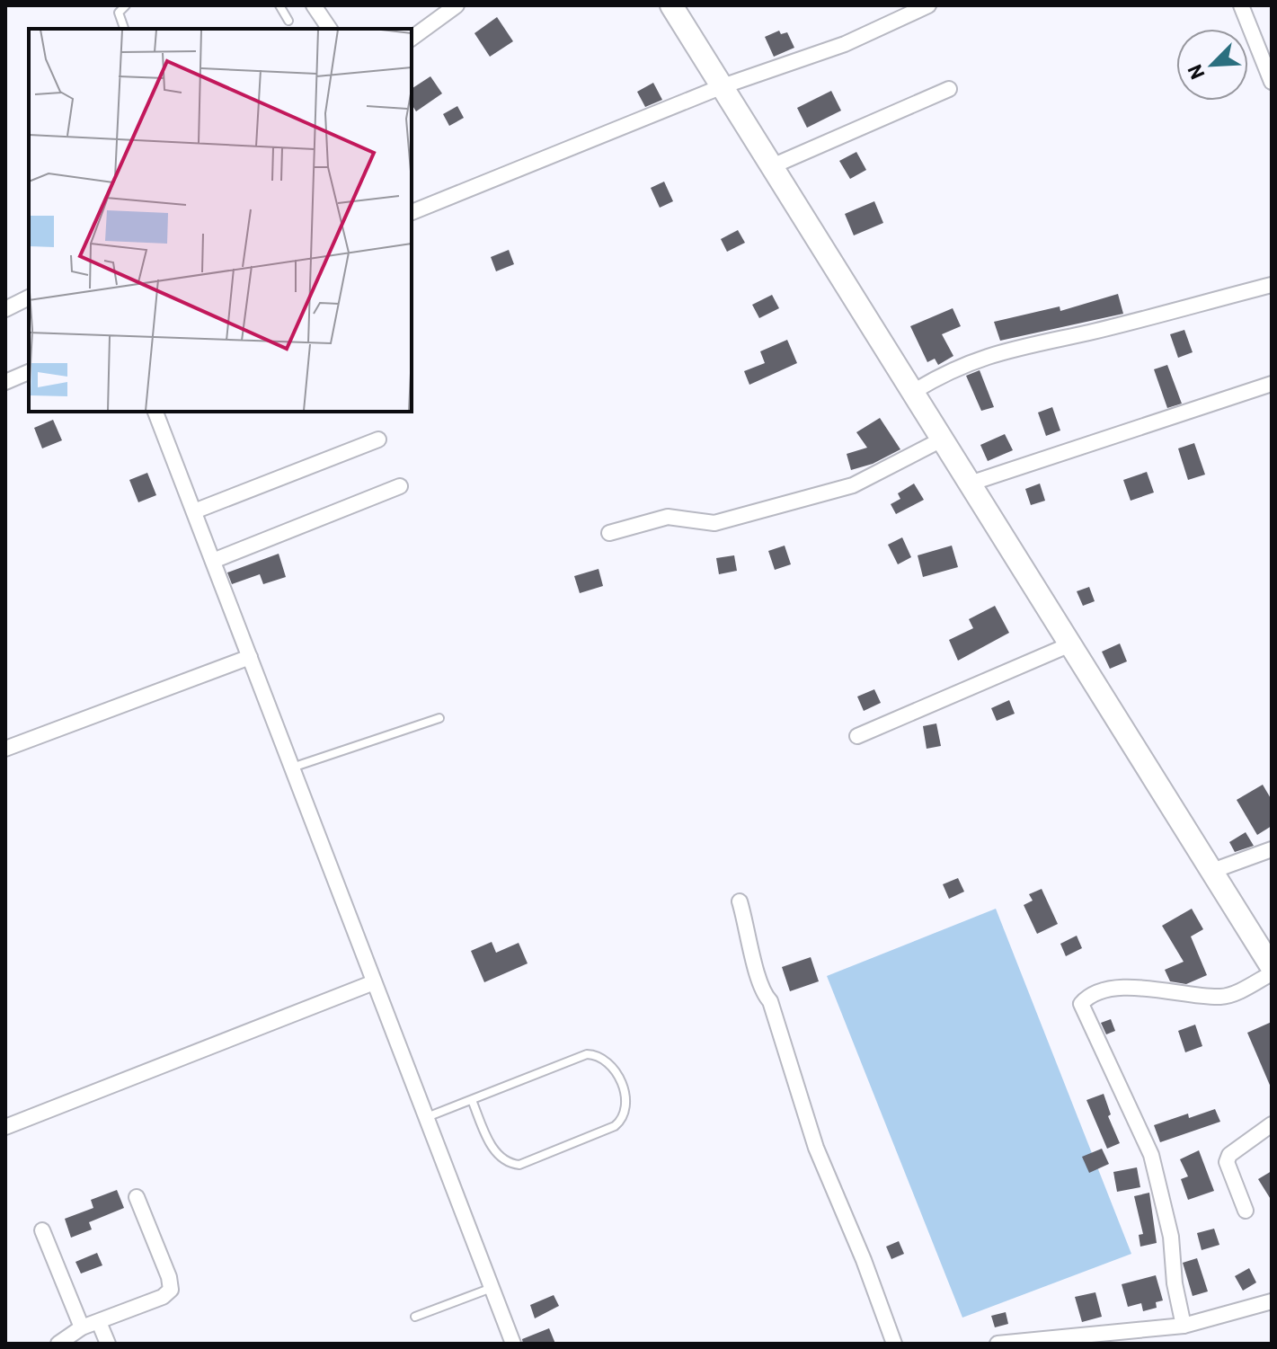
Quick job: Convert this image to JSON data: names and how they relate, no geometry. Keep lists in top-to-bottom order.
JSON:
{
  "north": "bottom left"
}
